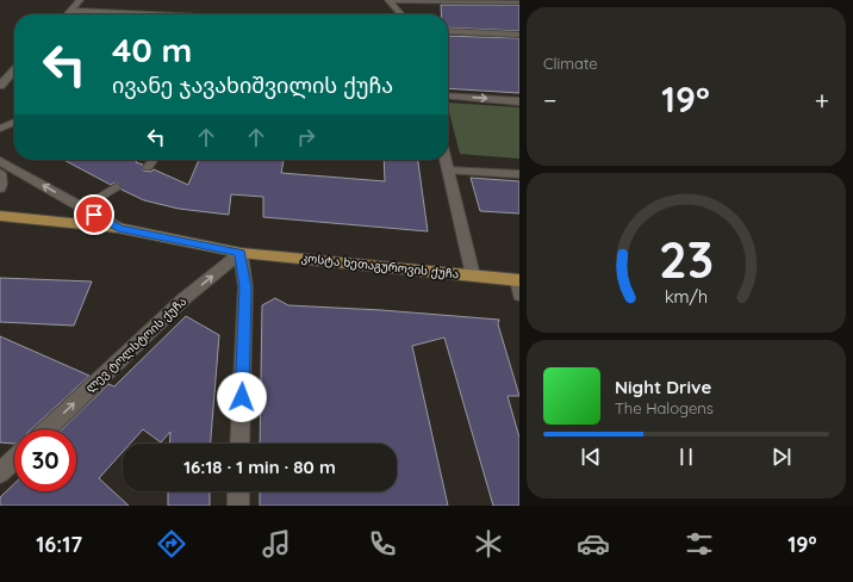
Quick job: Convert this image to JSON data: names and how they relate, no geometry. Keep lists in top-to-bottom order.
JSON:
{
  "streets": {
    "main road": ["კოსტა ხეთაგუროვის ქუჩა"],
    "street": ["ლევ ტოლსტოის ქუჩა"]
  },
  "crossings": [
    ["კოსტა ხეთაგუროვის ქუჩა", "ლევ ტოლსტოის ქუჩა"]
  ],
  "one_way": ["ლევ ტოლსტოის ქუჩა"],
  "page": {
    "tile": "Climate",
    "turn": ["40 m", "ივანე ჯავახიშვილის ქუჩა"],
    "heat": ["−", "19°", "+"],
    "song": ["Night Drive", "The Halogens"],
    "limit": "30",
    "trip": "16:18 · 1 min · 80 m",
    "tabs": ["16:17", "19°"],
    "gauge": ["23", "km/h"]
  }
}
